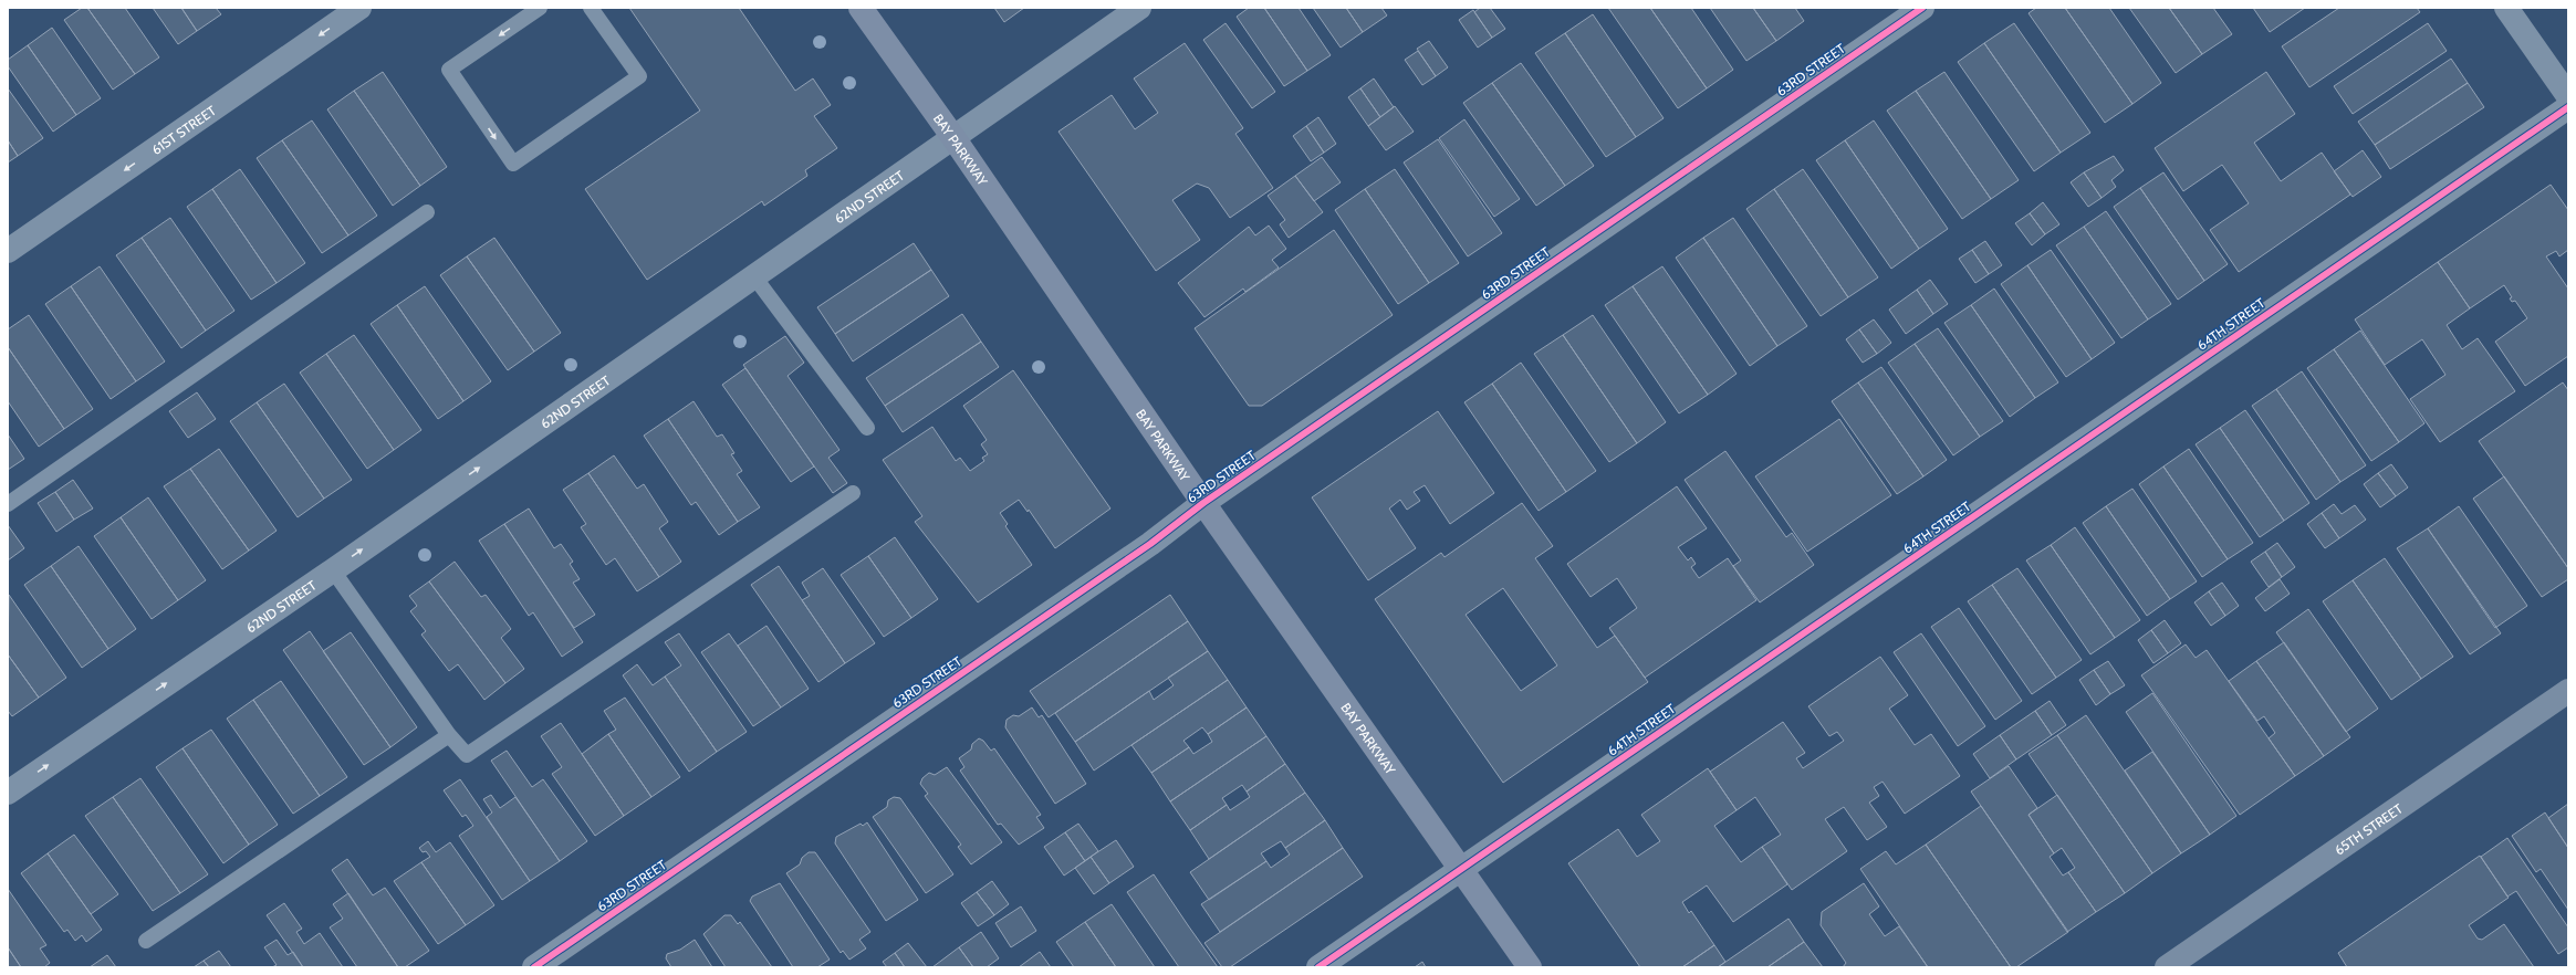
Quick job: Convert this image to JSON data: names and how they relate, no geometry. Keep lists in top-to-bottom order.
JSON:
{
  "streets": {
    "main road": ["BAY PARKWAY", "65TH STREET"],
    "street": [
      "63RD STREET",
      "61ST STREET",
      "62ND STREET",
      "64TH STREET"
    ]
  },
  "crossings": [
    ["63RD STREET", "BAY PARKWAY"],
    ["BAY PARKWAY", "62ND STREET"],
    ["BAY PARKWAY", "64TH STREET"]
  ],
  "one_way": ["61ST STREET", "62ND STREET"]
}
